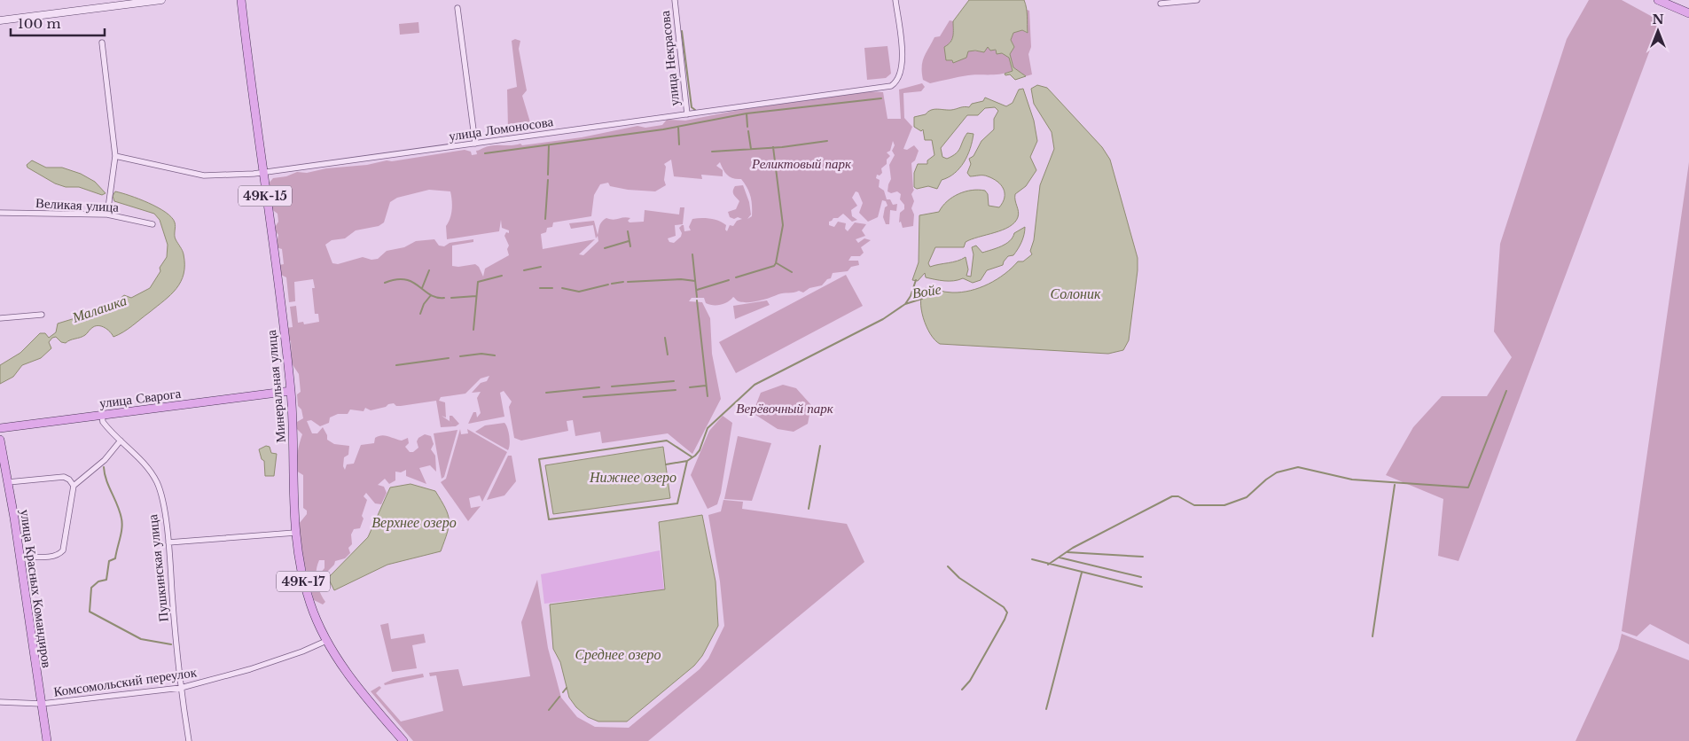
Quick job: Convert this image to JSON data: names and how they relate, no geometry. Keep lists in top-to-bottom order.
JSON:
{
  "streets": {
    "main road": [
      "49К-15",
      "Минеральная улица",
      "улица Сварога",
      "49К-17",
      "улица Красных Командиров"
    ],
    "street": [
      "улица Некрасова",
      "улица Ломоносова",
      "Великая улица",
      "Пушкинская улица",
      "Комсомольский переулок"
    ]
  },
  "crossings": [
    ["улица Некрасова", "улица Ломоносова"],
    ["улица Ломоносова", "Минеральная улица"],
    ["Минеральная улица", "улица Сварога"],
    ["Минеральная улица", "Комсомольский переулок"],
    ["улица Сварога", "Пушкинская улица"],
    ["Пушкинская улица", "Комсомольский переулок"],
    ["улица Красных Командиров", "Комсомольский переулок"]
  ],
  "water": [
    "Войе",
    "Солоник",
    "Малашка",
    "Нижнее озеро",
    "Верхнее озеро",
    "Среднее озеро"
  ],
  "parks": ["Реликтовый парк", "Верёвочный парк"],
  "scale_bar": "100 m",
  "north": "top"
}
